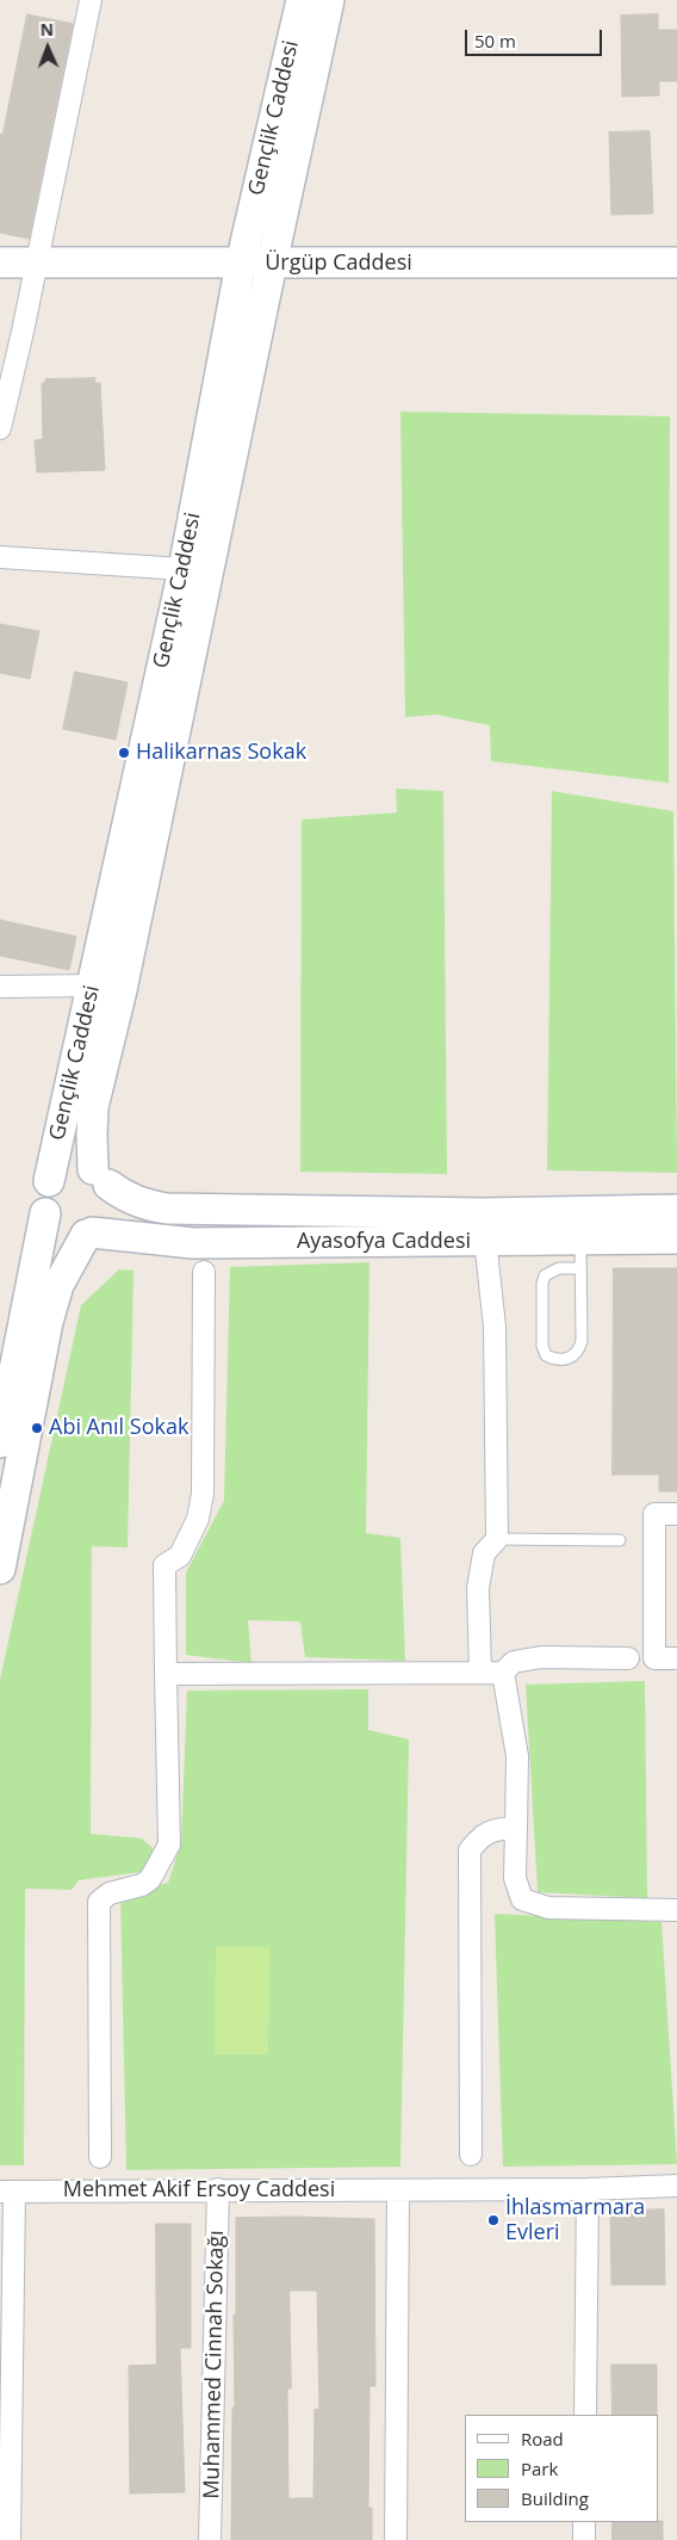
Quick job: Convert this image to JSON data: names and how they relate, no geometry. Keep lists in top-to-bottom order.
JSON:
{
  "streets": {
    "street": [
      "Gençlik Caddesi",
      "Ürgüp Caddesi",
      "Ayasofya Caddesi",
      "Mehmet Akif Ersoy Caddesi",
      "Muhammed Cinnah Sokağı"
    ]
  },
  "crossings": [
    ["Gençlik Caddesi", "Ürgüp Caddesi"],
    ["Gençlik Caddesi", "Ayasofya Caddesi"],
    ["Mehmet Akif Ersoy Caddesi", "Muhammed Cinnah Sokağı"]
  ],
  "places": ["Halikarnas Sokak", "Abi Anıl Sokak", "İhlasmarmara Evleri"],
  "legend": ["Road", "Park", "Building"],
  "scale_bar": "50 m",
  "north": "top"
}
